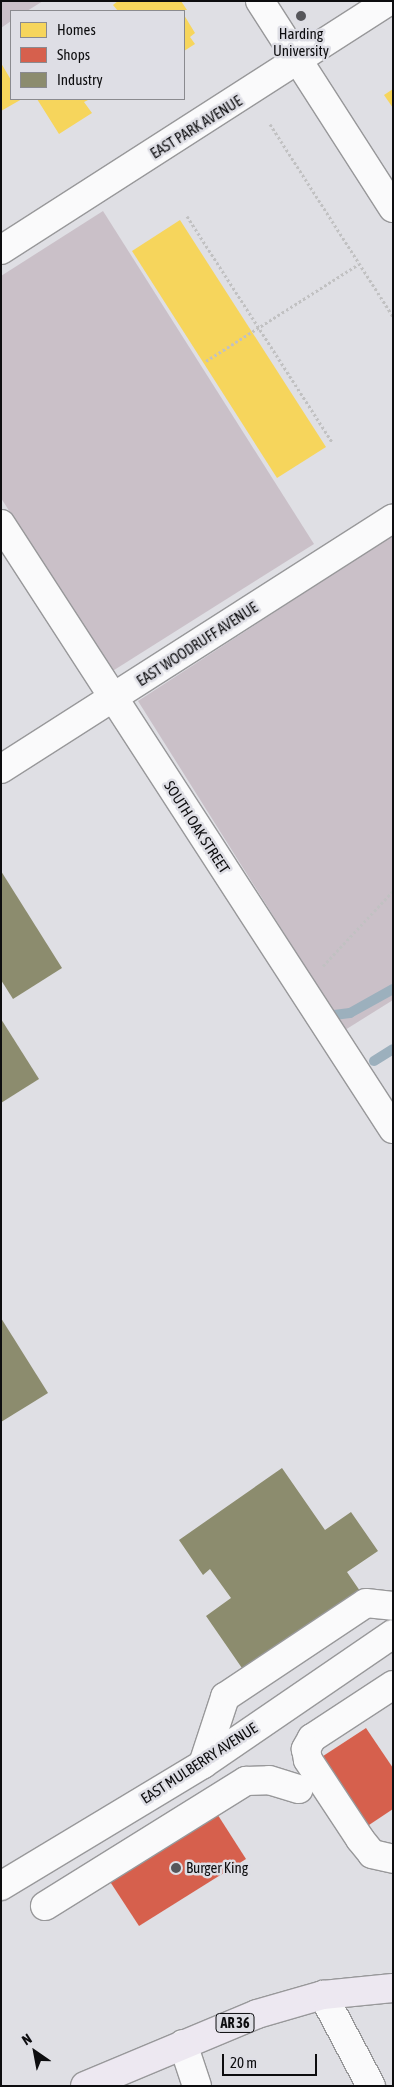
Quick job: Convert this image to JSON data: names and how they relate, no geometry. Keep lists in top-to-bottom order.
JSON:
{
  "streets": {
    "main road": ["AR 36"],
    "street": [
      "EAST PARK AVENUE",
      "EAST WOODRUFF AVENUE",
      "SOUTH OAK STREET",
      "EAST MULBERRY AVENUE"
    ]
  },
  "crossings": [
    ["EAST WOODRUFF AVENUE", "SOUTH OAK STREET"]
  ],
  "places": ["Harding University", "Burger King"],
  "legend": ["Homes", "Shops", "Industry"],
  "scale_bar": "20 m",
  "north": "top left"
}
